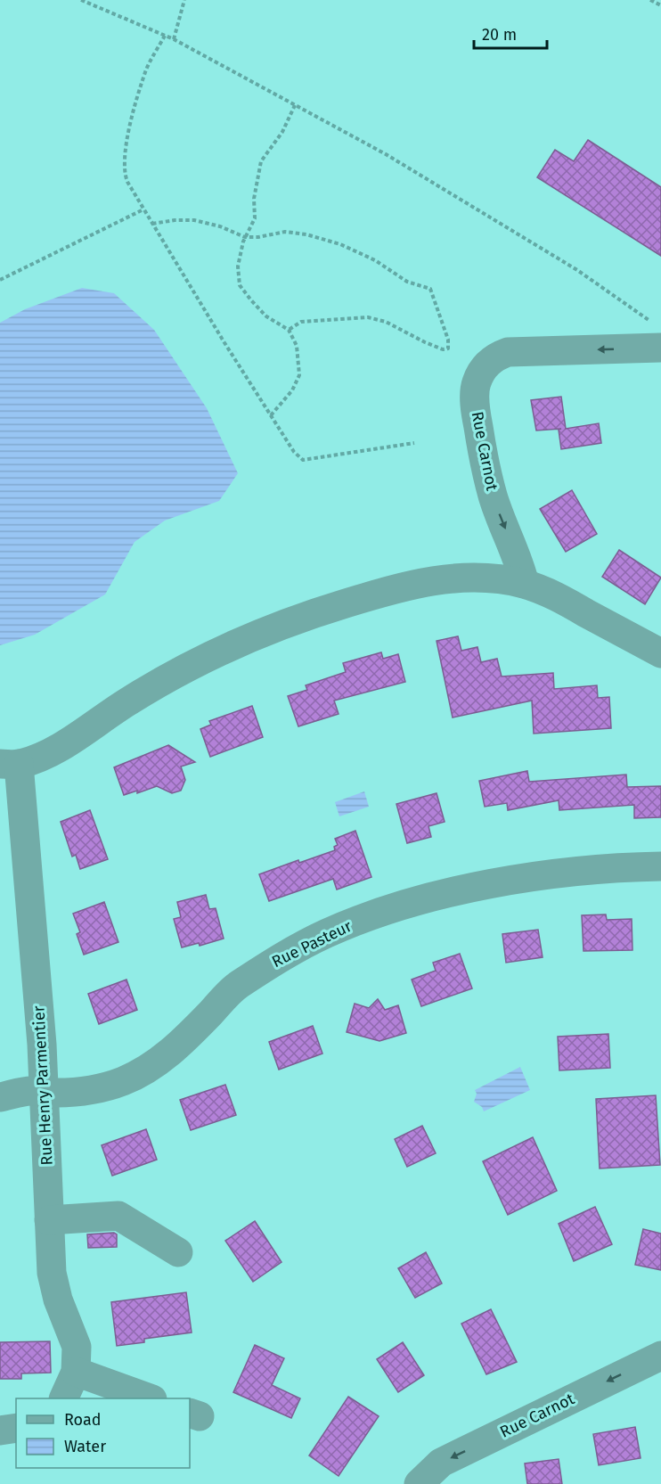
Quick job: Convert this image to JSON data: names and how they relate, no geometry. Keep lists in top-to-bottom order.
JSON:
{
  "streets": {
    "street": ["Rue Carnot", "Rue Pasteur", "Rue Henry Parmentier"]
  },
  "crossings": [
    ["Rue Pasteur", "Rue Henry Parmentier"]
  ],
  "legend": ["Road", "Water"],
  "scale_bar": "20 m"
}
